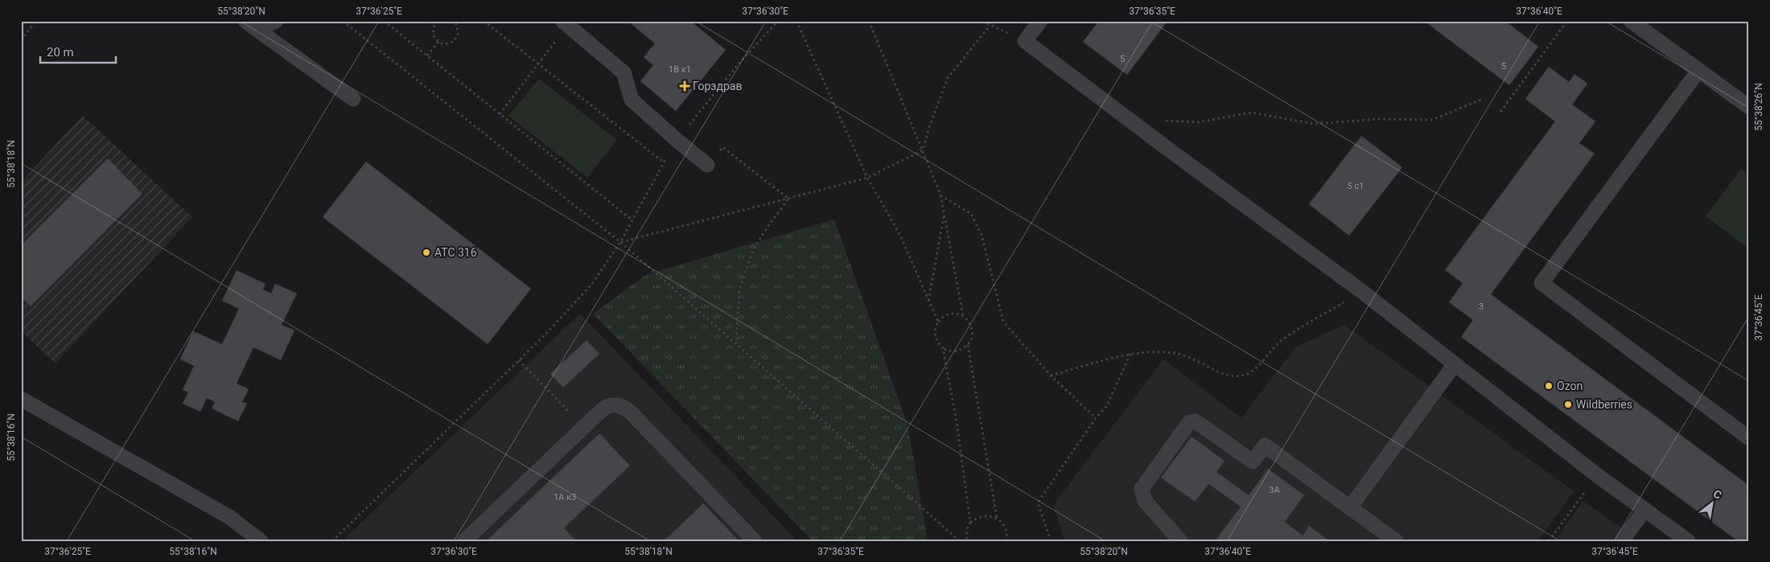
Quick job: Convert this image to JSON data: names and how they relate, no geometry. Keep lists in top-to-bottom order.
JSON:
{
  "places": {
    "health": ["Горздрав"],
    "other": ["АТС 316", "Ozon", "Wildberries"]
  },
  "house_numbers": [
    "5",
    "5",
    "1В к1",
    "5 с1",
    "3",
    "3А",
    "1А к3"
  ],
  "scale_bar": "20 m",
  "north": "top right",
  "coordinates": [
    "55°38'20\"N",
    "37°36'25\"E",
    "37°36'30\"E",
    "37°36'35\"E",
    "37°36'40\"E",
    "55°38'26\"N",
    "55°38'18\"N",
    "37°36'45\"E",
    "55°38'16\"N"
  ]
}
